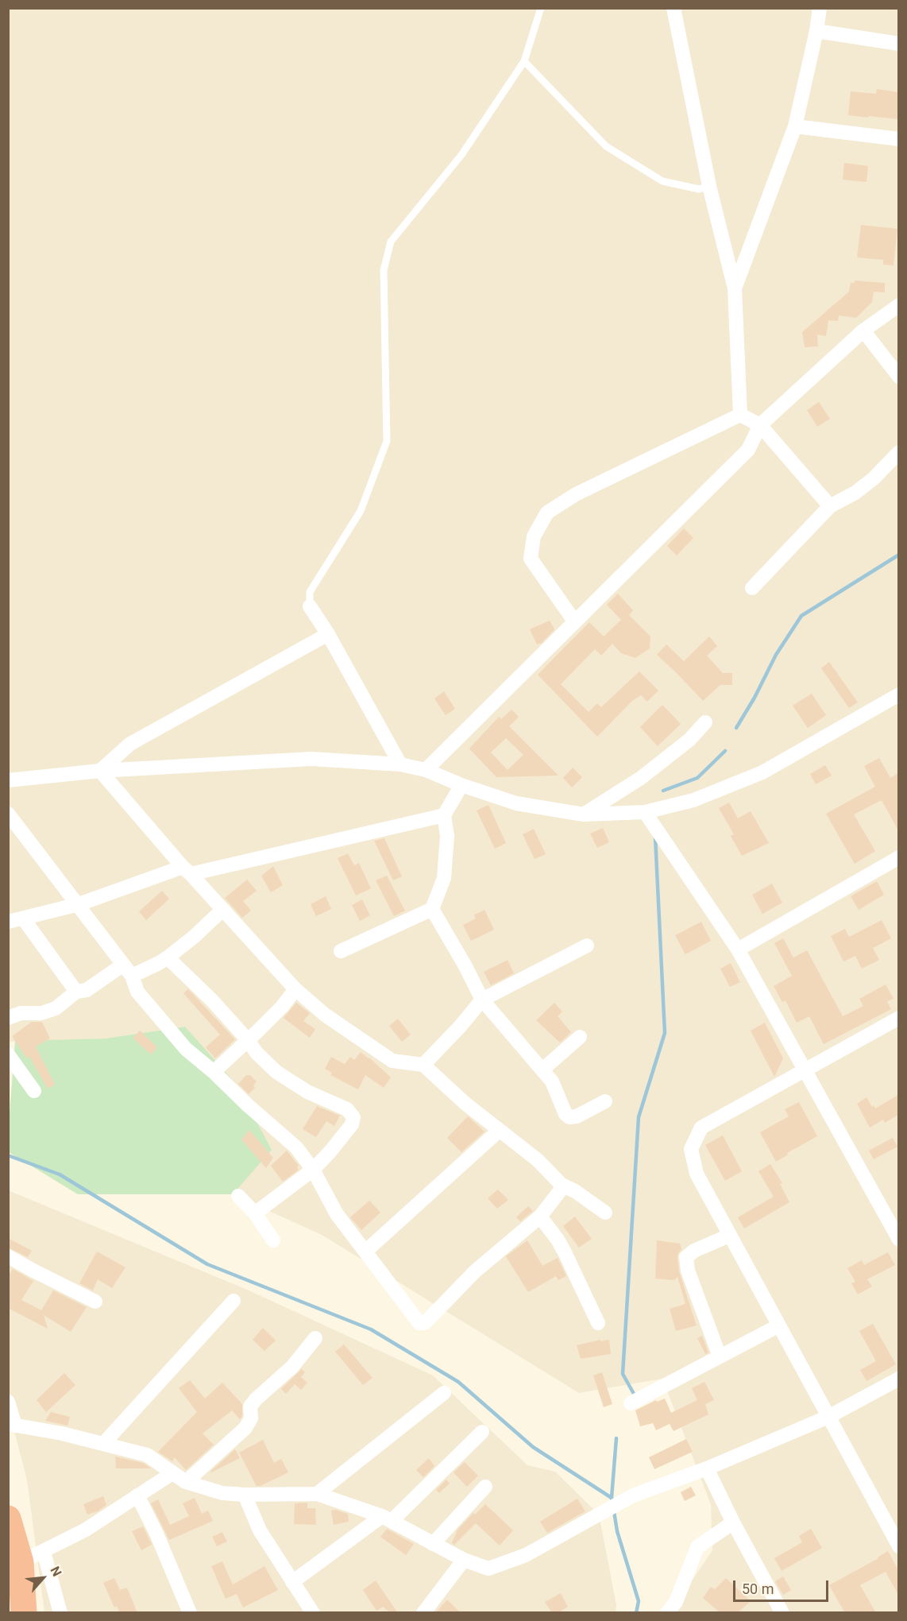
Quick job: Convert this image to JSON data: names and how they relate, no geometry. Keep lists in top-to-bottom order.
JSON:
{
  "scale_bar": "50 m",
  "north": "top right"
}
